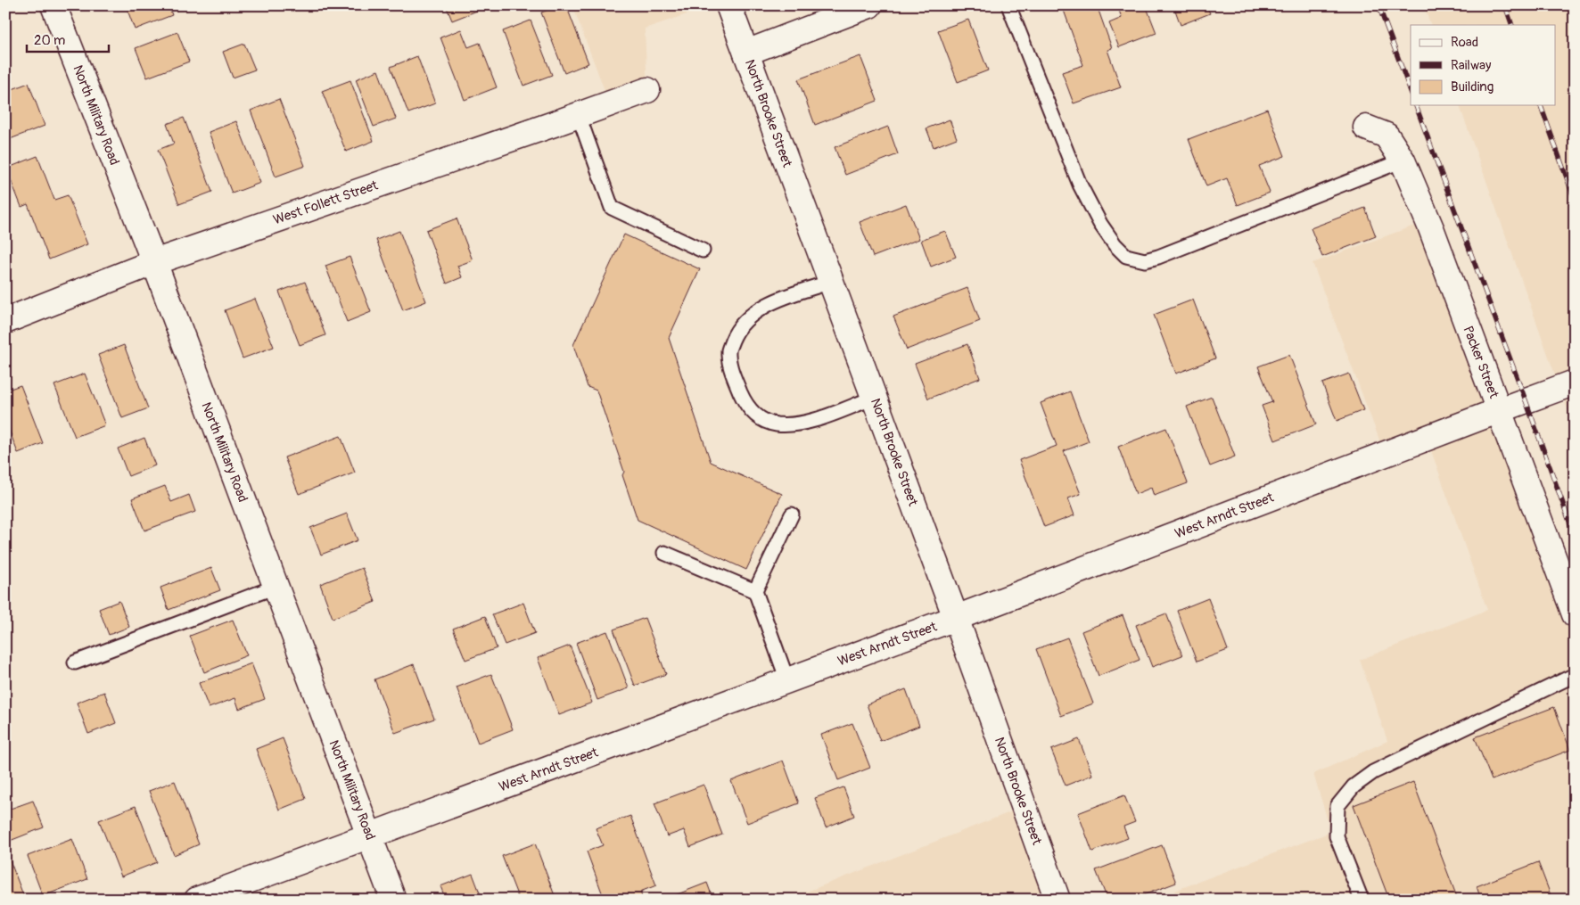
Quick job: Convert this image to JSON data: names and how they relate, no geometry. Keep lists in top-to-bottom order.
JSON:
{
  "streets": {
    "street": [
      "North Brooke Street",
      "North Military Road",
      "West Follett Street",
      "Packer Street",
      "West Arndt Street"
    ]
  },
  "crossings": [
    ["North Brooke Street", "West Arndt Street"],
    ["North Military Road", "West Follett Street"],
    ["North Military Road", "West Arndt Street"],
    ["Packer Street", "West Arndt Street"]
  ],
  "legend": ["Road", "Railway", "Building"],
  "scale_bar": "20 m"
}
